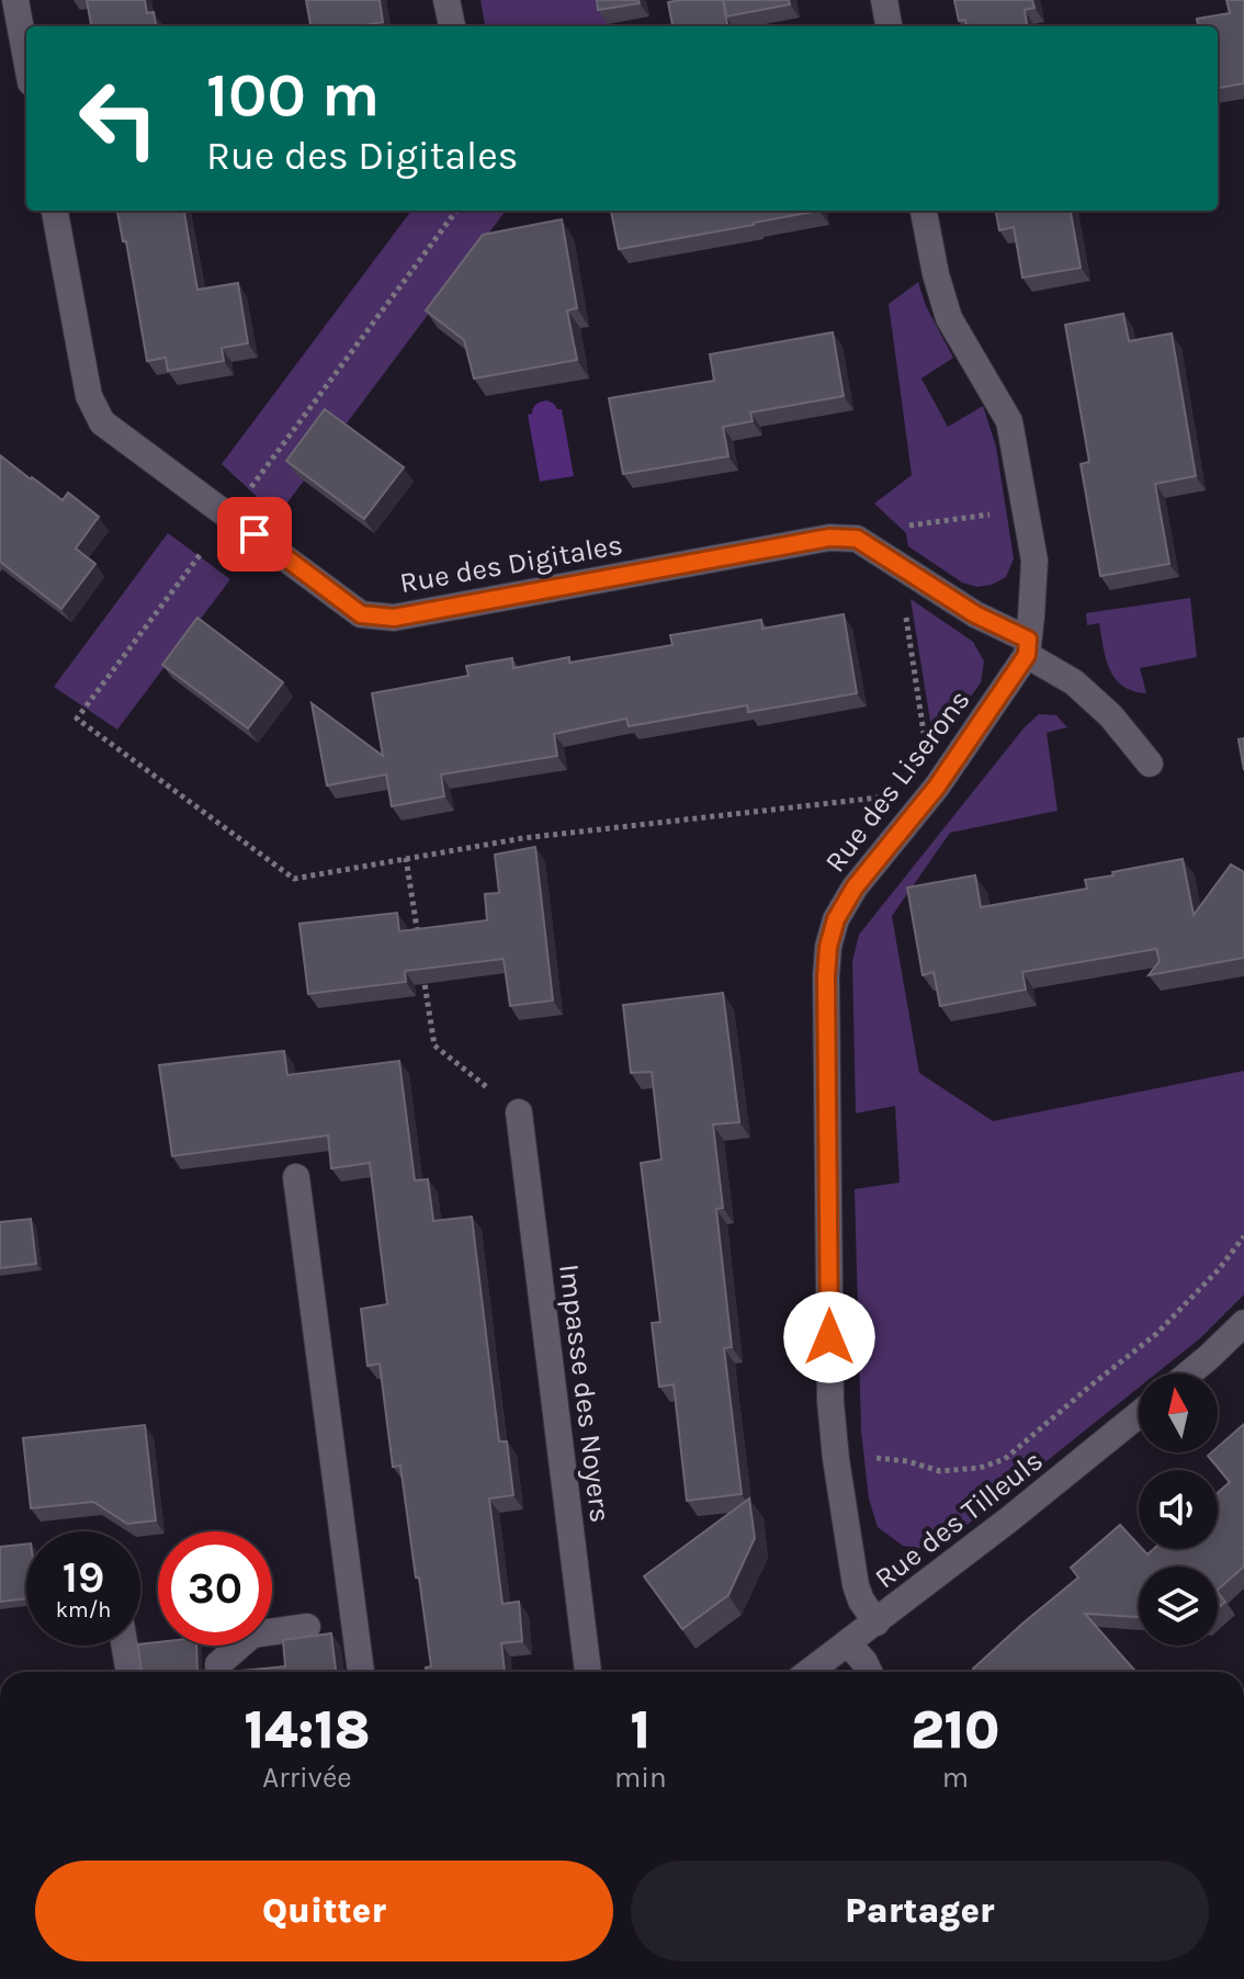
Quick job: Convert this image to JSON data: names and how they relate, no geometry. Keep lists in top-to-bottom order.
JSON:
{
  "streets": {
    "street": [
      "Rue des Digitales",
      "Rue des Liserons",
      "Impasse des Noyers",
      "Rue des Tilleuls"
    ]
  },
  "crossings": [
    ["Rue des Digitales", "Rue des Liserons"],
    ["Rue des Liserons", "Rue des Tilleuls"]
  ],
  "north": "top",
  "page": {
    "turn": ["100 m", "Rue des Digitales"],
    "speed": "19 km/h",
    "limit": "30",
    "eta": [
      "14:18",
      "Arrivée",
      "1",
      "min",
      "210",
      "m"
    ],
    "buttons": ["Quitter", "Partager"]
  }
}
